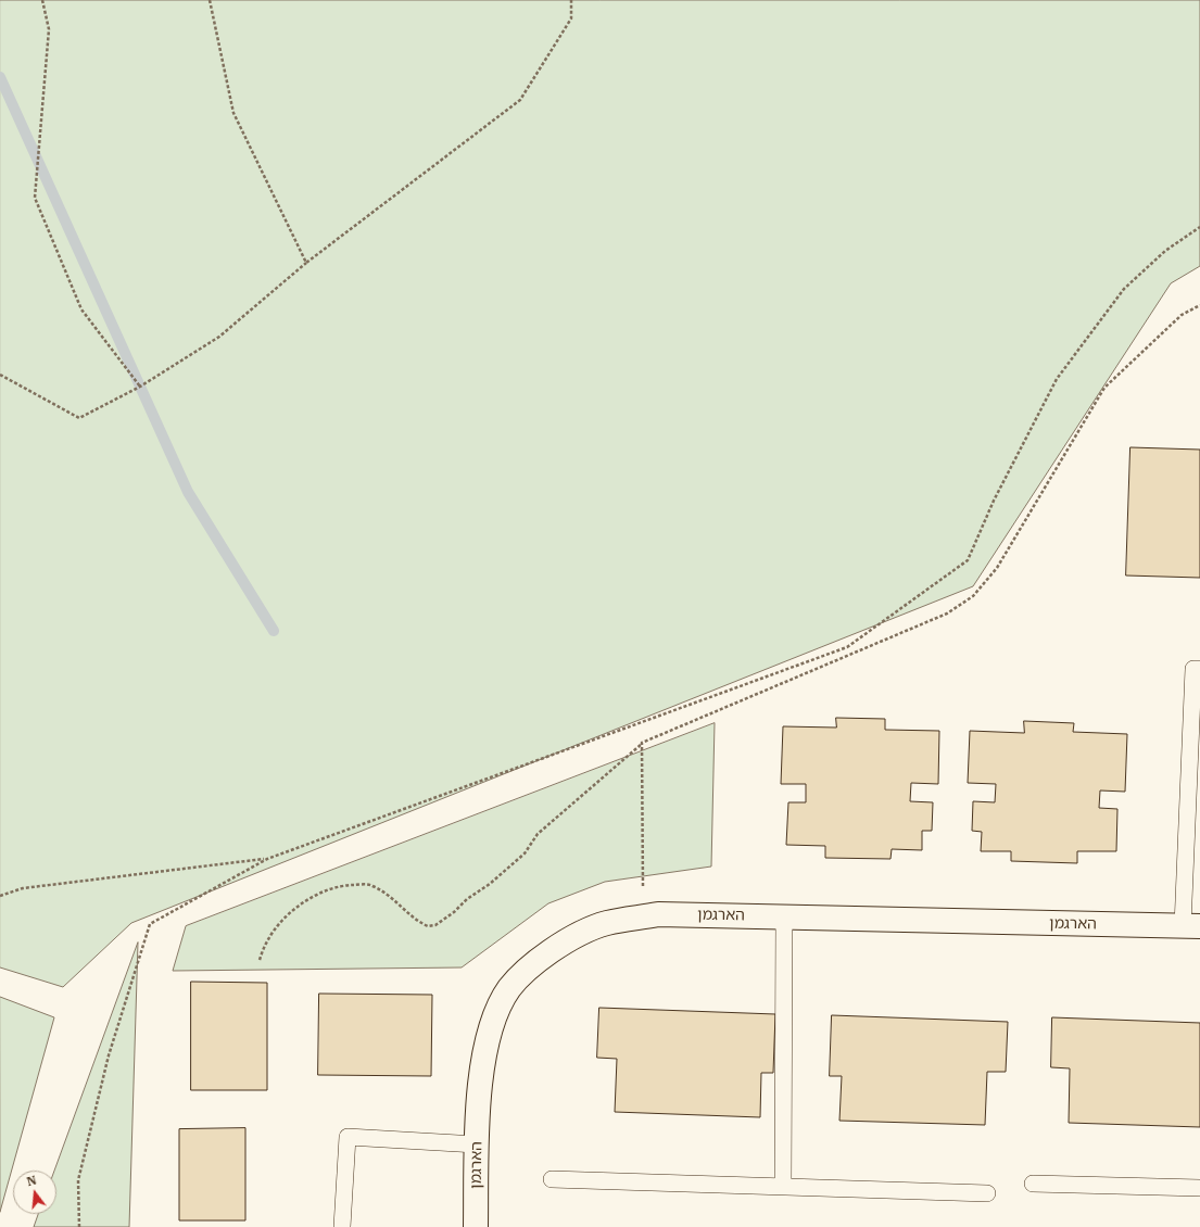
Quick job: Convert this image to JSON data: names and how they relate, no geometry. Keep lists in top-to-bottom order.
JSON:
{
  "streets": {
    "street": ["הארגמן"]
  },
  "north": "top"
}
